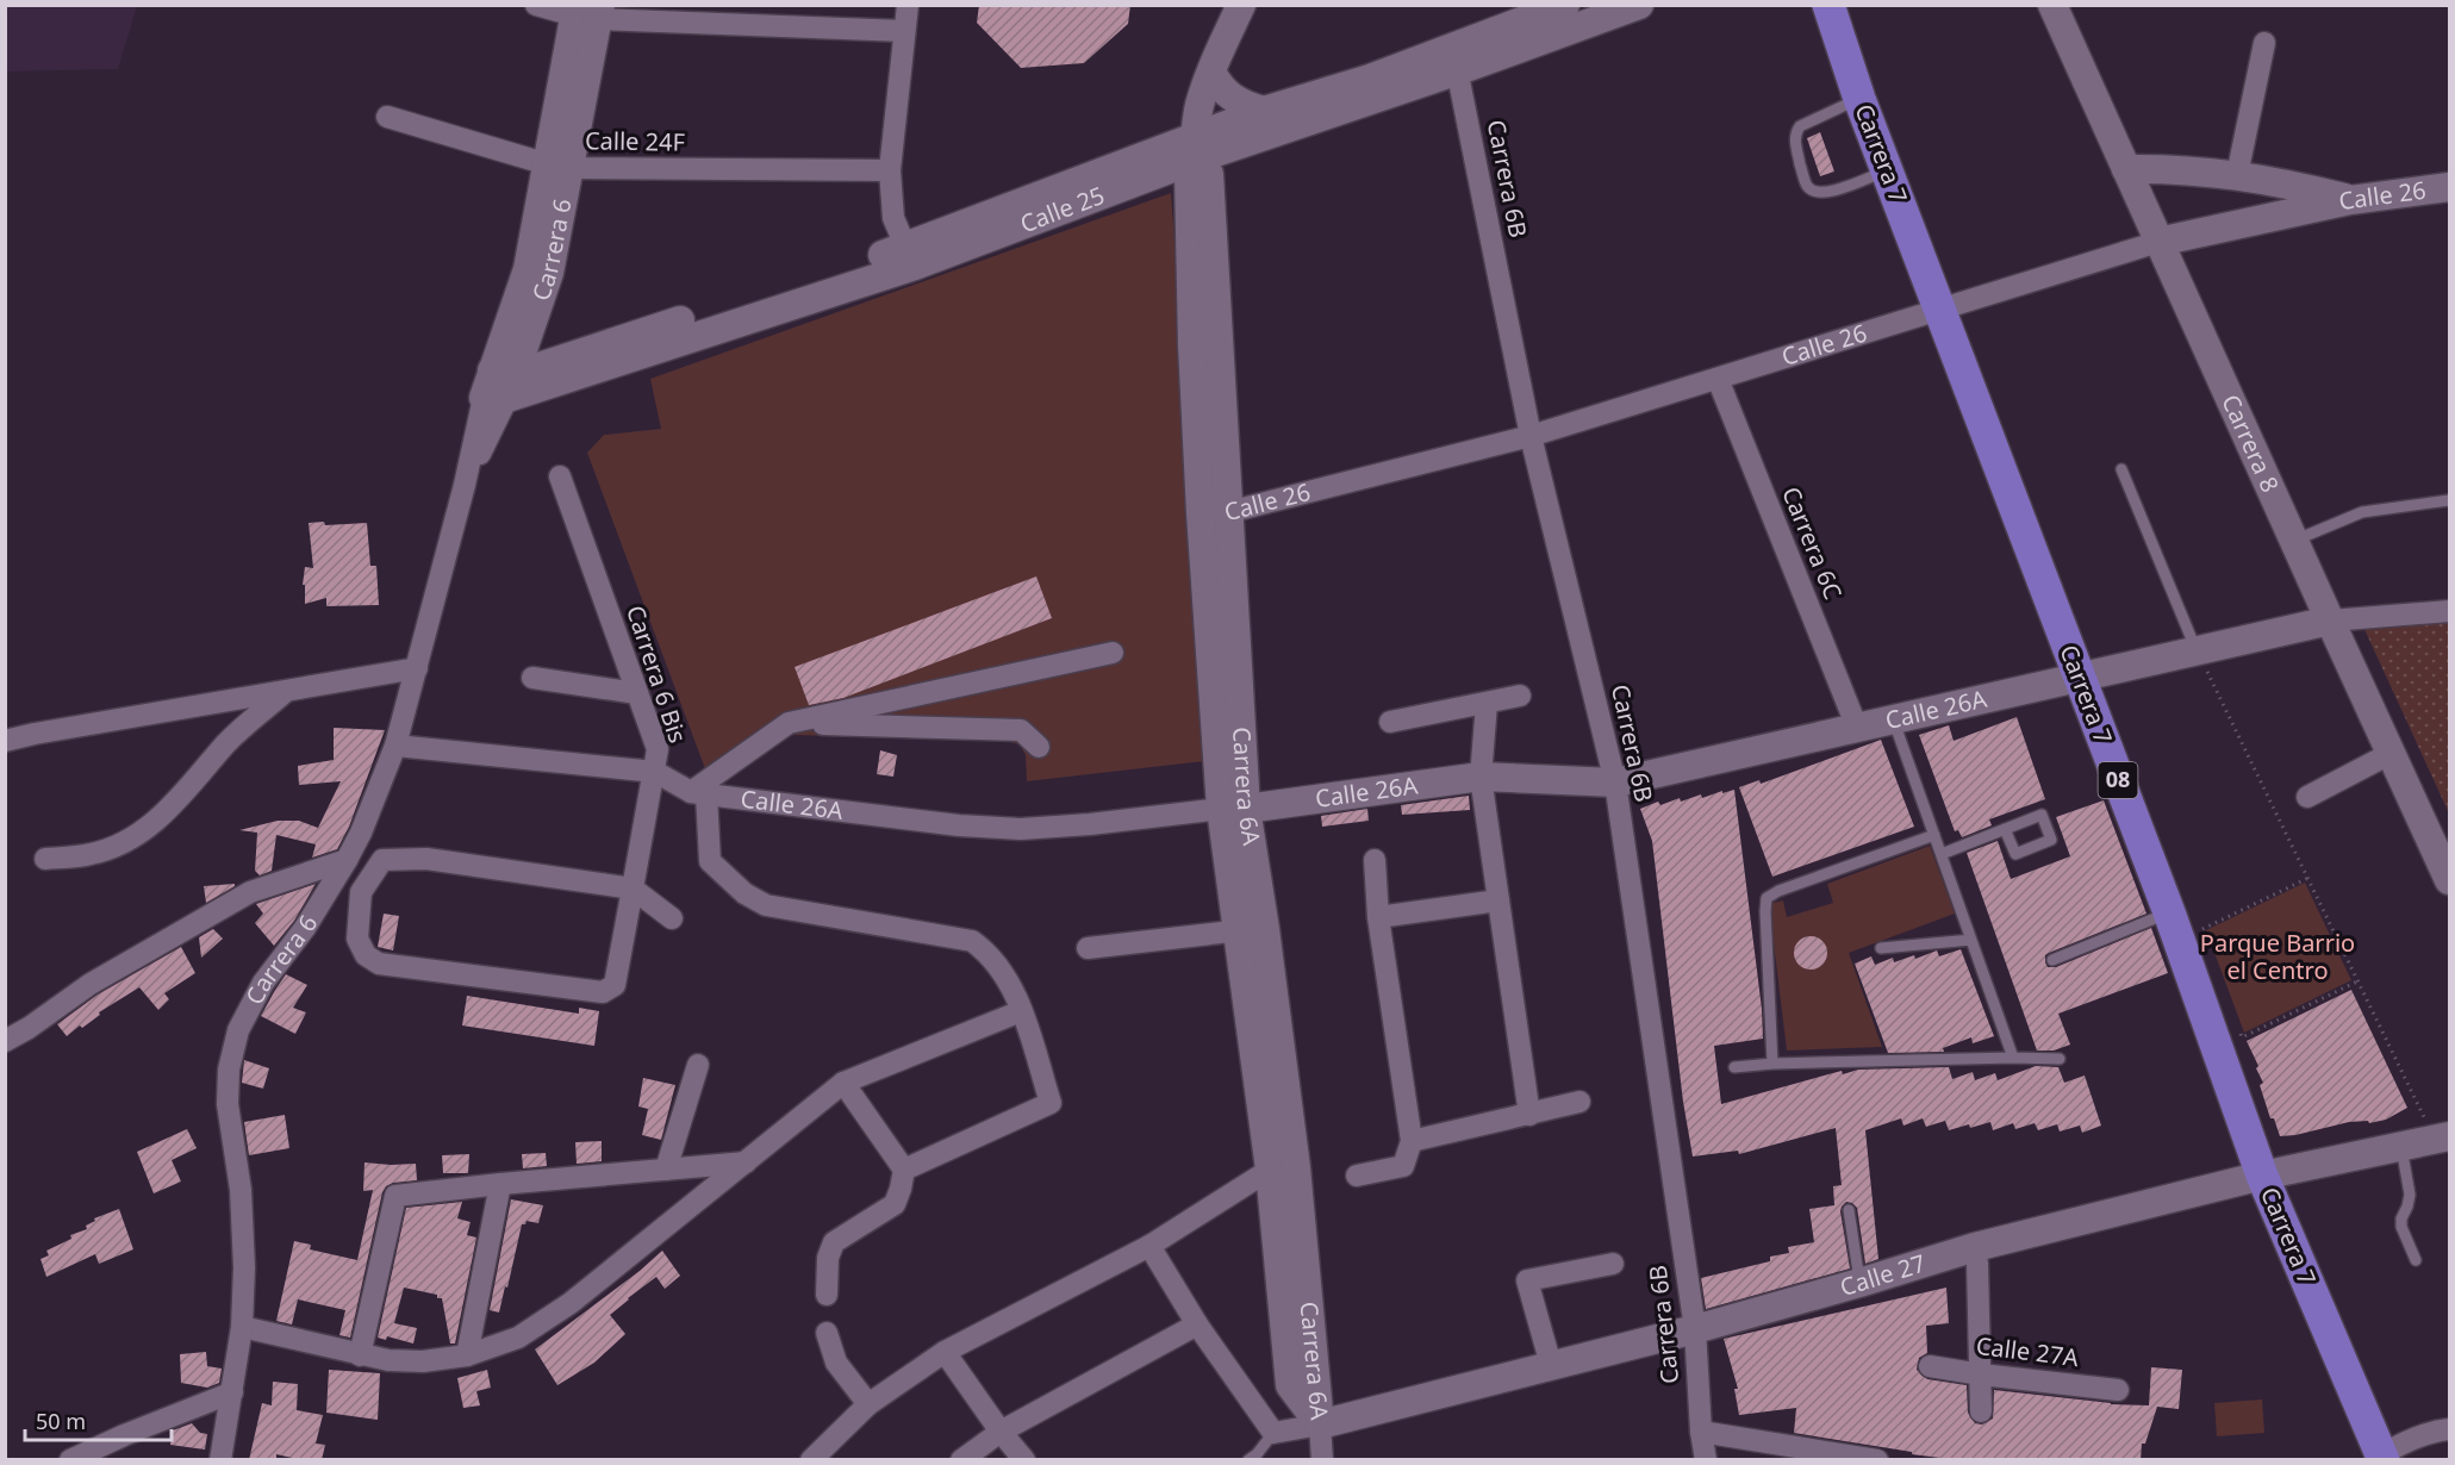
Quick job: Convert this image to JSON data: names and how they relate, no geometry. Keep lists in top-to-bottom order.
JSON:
{
  "streets": {
    "main road": ["Carrera 7", "08"],
    "street": [
      "Calle 24F",
      "Carrera 6B",
      "Calle 26",
      "Calle 25",
      "Carrera 6",
      "Carrera 8",
      "Carrera 6C",
      "Carrera 6 Bis",
      "Calle 26A",
      "Carrera 6A",
      "Calle 27",
      "Calle 27A"
    ]
  },
  "crossings": [
    ["Calle 24F", "Carrera 6"],
    ["Carrera 7", "Calle 26"],
    ["Carrera 7", "Calle 26A"],
    ["Carrera 7", "Calle 27"],
    ["Carrera 6B", "Calle 26"],
    ["Carrera 6B", "Calle 25"],
    ["Carrera 6B", "Calle 26A"],
    ["Carrera 6B", "Calle 27"],
    ["Calle 26", "Carrera 8"],
    ["Calle 26", "Carrera 6C"],
    ["Calle 26", "Carrera 6A"],
    ["Calle 25", "Carrera 6"],
    ["Calle 25", "Carrera 6A"],
    ["Carrera 6", "Calle 26A"],
    ["Carrera 8", "Calle 26A"],
    ["Carrera 6C", "Calle 26A"],
    ["Carrera 6 Bis", "Calle 26A"],
    ["Calle 26A", "Carrera 6A"],
    ["Carrera 6A", "Calle 27"]
  ],
  "parks": ["Parque Barrio el Centro"],
  "scale_bar": "50 m"
}
